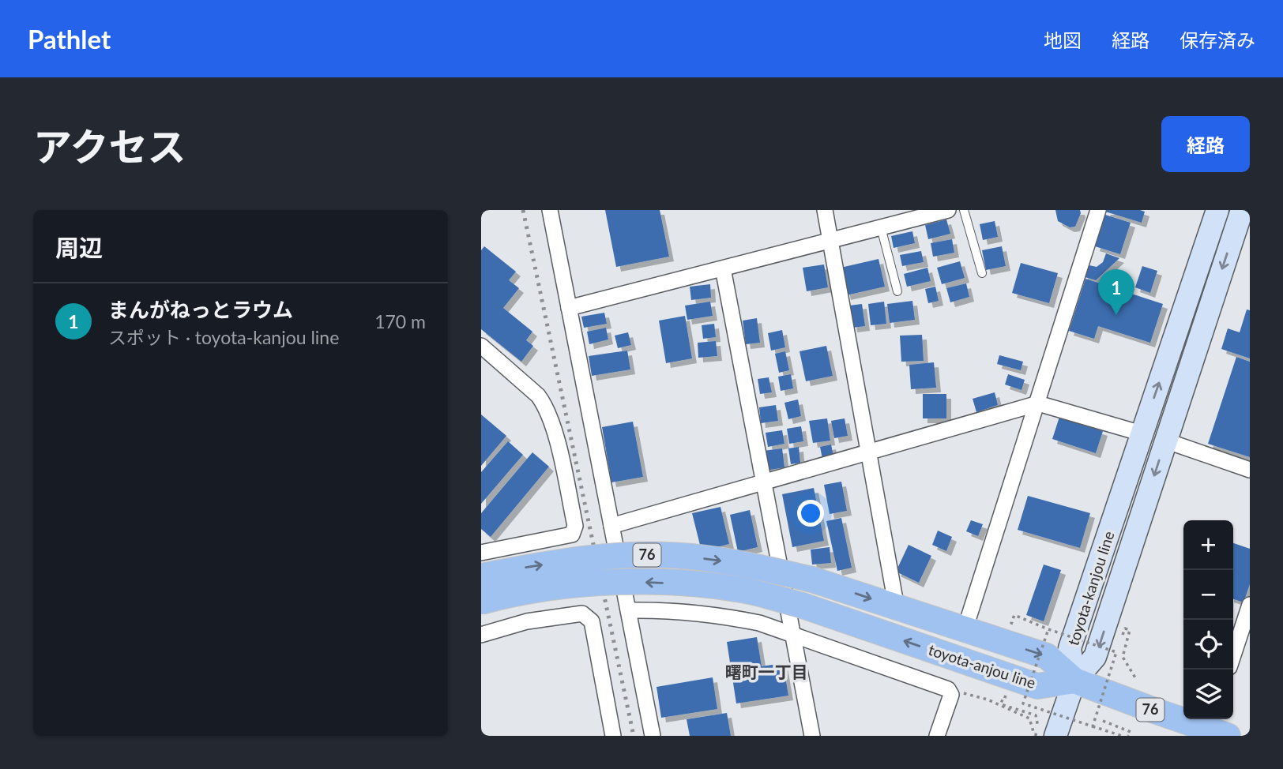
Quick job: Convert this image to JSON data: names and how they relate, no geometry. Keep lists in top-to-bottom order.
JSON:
{
  "streets": {
    "main road": ["76", "toyota-kanjou line", "toyota-anjou line"]
  },
  "crossings": [
    ["76", "toyota-kanjou line"],
    ["76", "toyota-anjou line"],
    ["toyota-kanjou line", "toyota-anjou line"]
  ],
  "districts": ["曙町一丁目"],
  "page": {
    "header": "Pathlet",
    "nav": ["地図", "経路", "保存済み"],
    "title": "アクセス",
    "buttons": "経路",
    "heading": "周辺",
    "pins": "1",
    "list": [
      {
        "mark": "1",
        "name": "まんがねっとラウム",
        "note": "スポット · toyota-kanjou line",
        "value": "170 m"
      }
    ],
    "map_buttons": ["+", "−"]
  }
}
